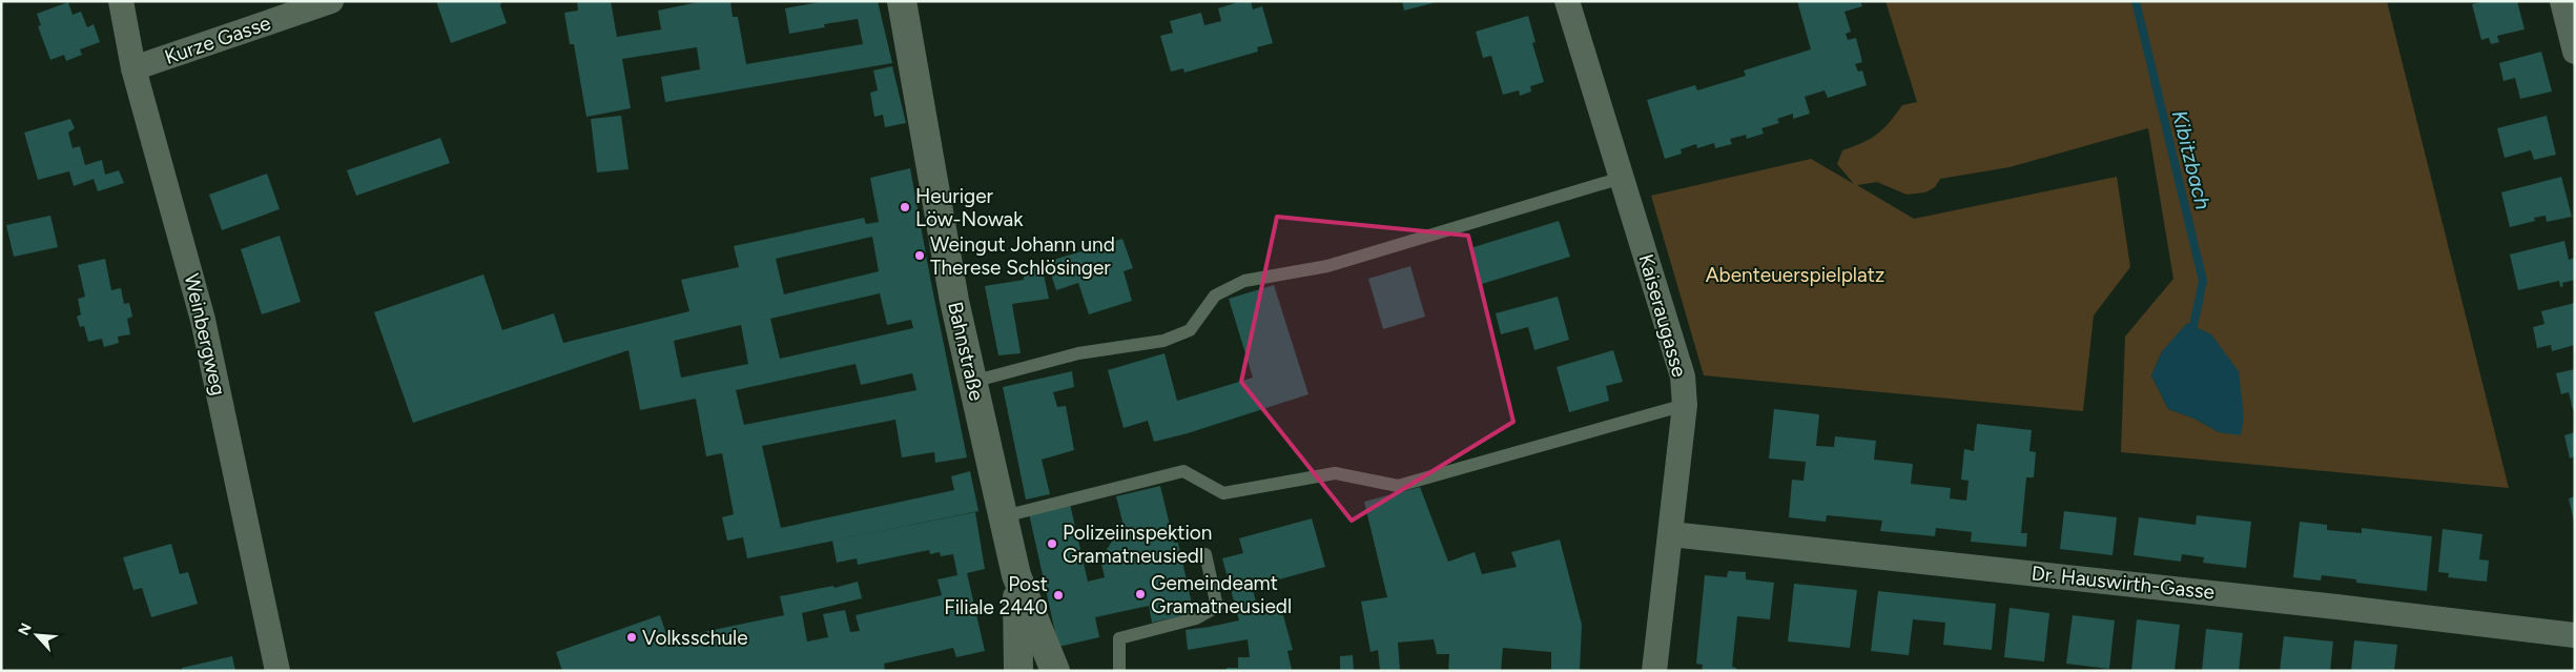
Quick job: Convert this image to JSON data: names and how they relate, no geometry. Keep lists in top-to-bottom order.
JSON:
{
  "streets": {
    "main road": ["Bahnstraße"],
    "street": [
      "Kurze Gasse",
      "Kaiseraugasse",
      "Weinbergweg",
      "Dr. Hauswirth-Gasse"
    ]
  },
  "crossings": [
    ["Kurze Gasse", "Weinbergweg"],
    ["Kaiseraugasse", "Dr. Hauswirth-Gasse"]
  ],
  "water": ["Kibitzbach"],
  "parks": ["Abenteuerspielplatz"],
  "places": [
    "Heuriger Löw-Nowak",
    "Weingut Johann und Therese Schlösinger",
    "Polizeiinspektion Gramatneusiedl",
    "Gemeindeamt Gramatneusiedl",
    "Post Filiale 2440",
    "Volksschule"
  ],
  "north": "top left"
}
